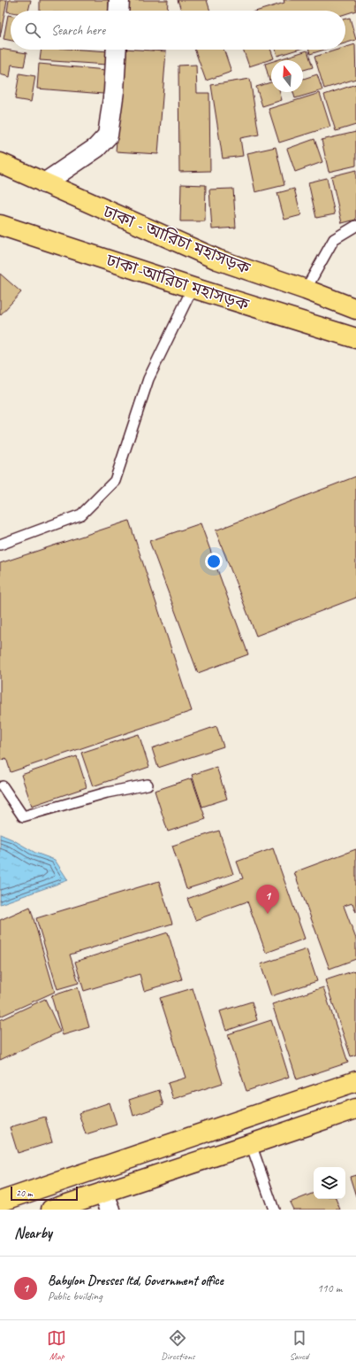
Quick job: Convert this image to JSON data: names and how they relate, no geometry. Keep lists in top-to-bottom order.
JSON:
{
  "streets": {
    "main road": ["ঢাকা - আরিচা মহাসড়ক", "ঢাকা-আরিচা মহাসড়ক"]
  },
  "scale_bar": "20 m",
  "north": "top",
  "page": {
    "search": "Search here",
    "pins": "1",
    "scale": "20 m",
    "heading": "Nearby",
    "list": [
      {
        "mark": "1",
        "name": "Babylon Dresses ltd, Government office",
        "note": "Public building",
        "value": "110 m"
      }
    ],
    "nav": ["Map", "Directions", "Saved"]
  }
}
